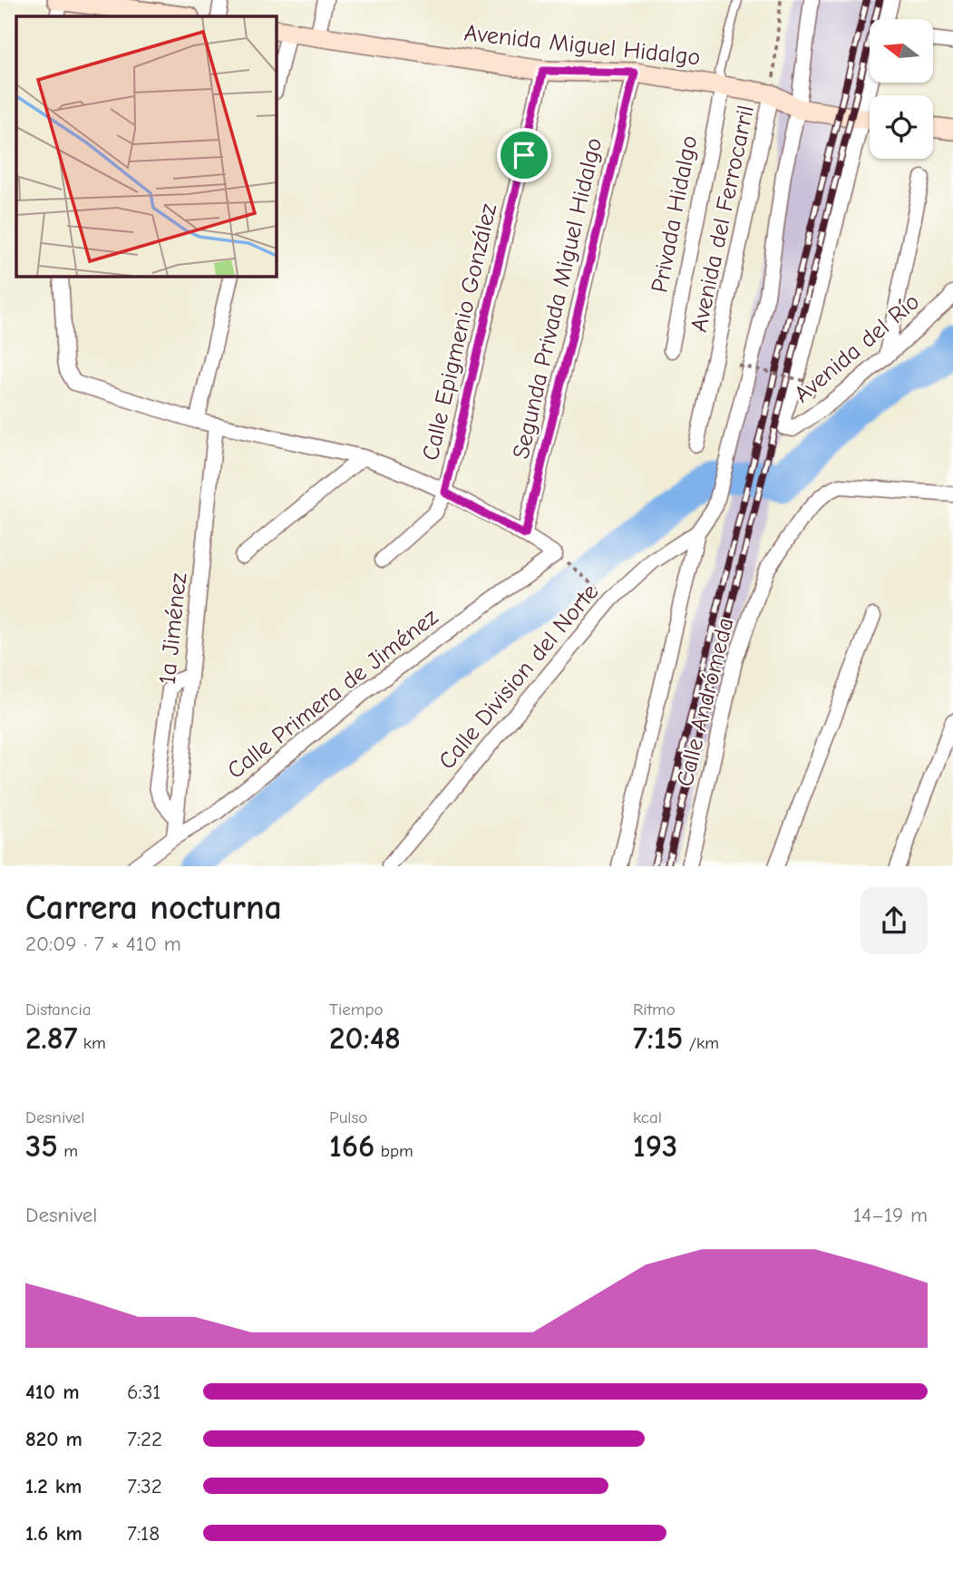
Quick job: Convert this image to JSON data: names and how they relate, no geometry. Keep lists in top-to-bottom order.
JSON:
{
  "streets": {
    "street": [
      "Avenida Miguel Hidalgo",
      "Privada Hidalgo",
      "Avenida del Ferrocarril",
      "Segunda Privada Miguel Hidalgo",
      "Calle Epigmenio González",
      "Avenida del Río",
      "1a Jiménez",
      "Calle Division del Norte",
      "Calle Primera de Jiménez",
      "Calle Andrómeda"
    ]
  },
  "crossings": [
    ["Avenida Miguel Hidalgo", "Privada Hidalgo"],
    ["Avenida Miguel Hidalgo", "Avenida del Ferrocarril"],
    ["Avenida Miguel Hidalgo", "Segunda Privada Miguel Hidalgo"],
    ["Avenida Miguel Hidalgo", "Calle Epigmenio González"],
    ["1a Jiménez", "Calle Primera de Jiménez"]
  ],
  "north": "left",
  "page": {
    "heading": ["Carrera nocturna", "20:09 · 7 × 410 m"],
    "stats": [
      ["Distancia", "2.87 km"],
      ["Tiempo", "20:48"],
      ["Ritmo", "7:15 /km"],
      ["Desnivel", "35 m"],
      ["Pulso", "166 bpm"],
      ["kcal", "193"]
    ],
    "chart": ["Desnivel", "14–19 m"],
    "list": [
      {
        "name": "410 m",
        "note": "6:31"
      },
      {
        "name": "820 m",
        "note": "7:22"
      },
      {
        "name": "1.2 km",
        "note": "7:32"
      },
      {
        "name": "1.6 km",
        "note": "7:18"
      }
    ]
  }
}
